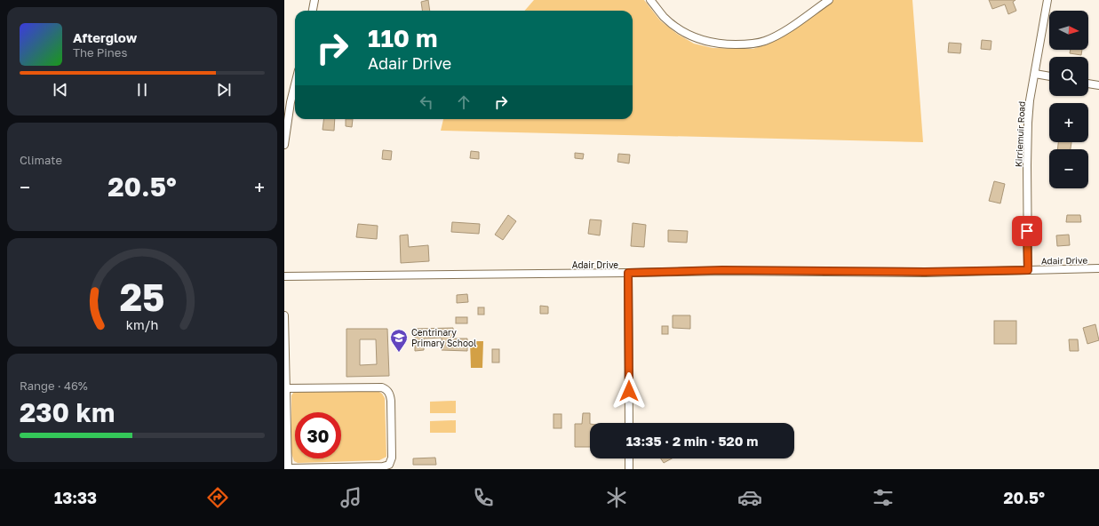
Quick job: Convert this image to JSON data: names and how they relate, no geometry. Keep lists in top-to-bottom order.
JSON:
{
  "streets": {
    "street": ["Kirriemuir Road", "Adair Drive"]
  },
  "crossings": [
    ["Kirriemuir Road", "Adair Drive"]
  ],
  "places": {
    "school or university": ["Centrinary Primary School"]
  },
  "north": "right",
  "page": {
    "map_buttons": ["+", "−"],
    "turn": ["110 m", "Adair Drive"],
    "song": ["Afterglow", "The Pines"],
    "tile": [
      "Climate",
      ["Range · 46%", "230 km"]
    ],
    "heat": ["−", "20.5°", "+"],
    "limit": "30",
    "trip": "13:35 · 2 min · 520 m",
    "tabs": ["13:33", "20.5°"],
    "gauge": ["25", "km/h"]
  }
}
